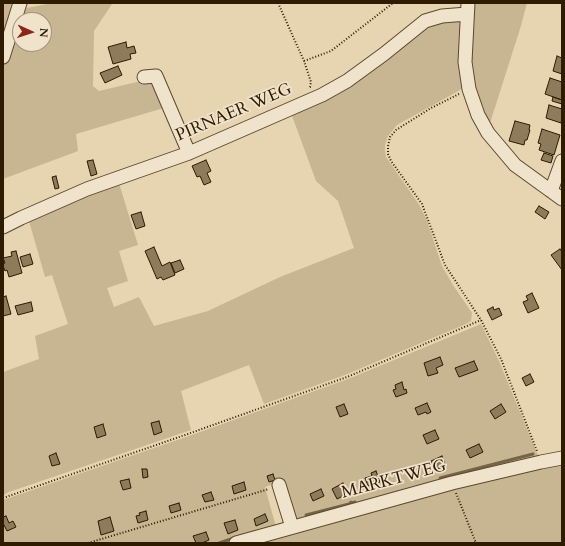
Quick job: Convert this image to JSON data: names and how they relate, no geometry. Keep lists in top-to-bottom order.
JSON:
{
  "streets": {
    "street": ["PIRNAER WEG", "MARKTWEG"]
  },
  "north": "right"
}
